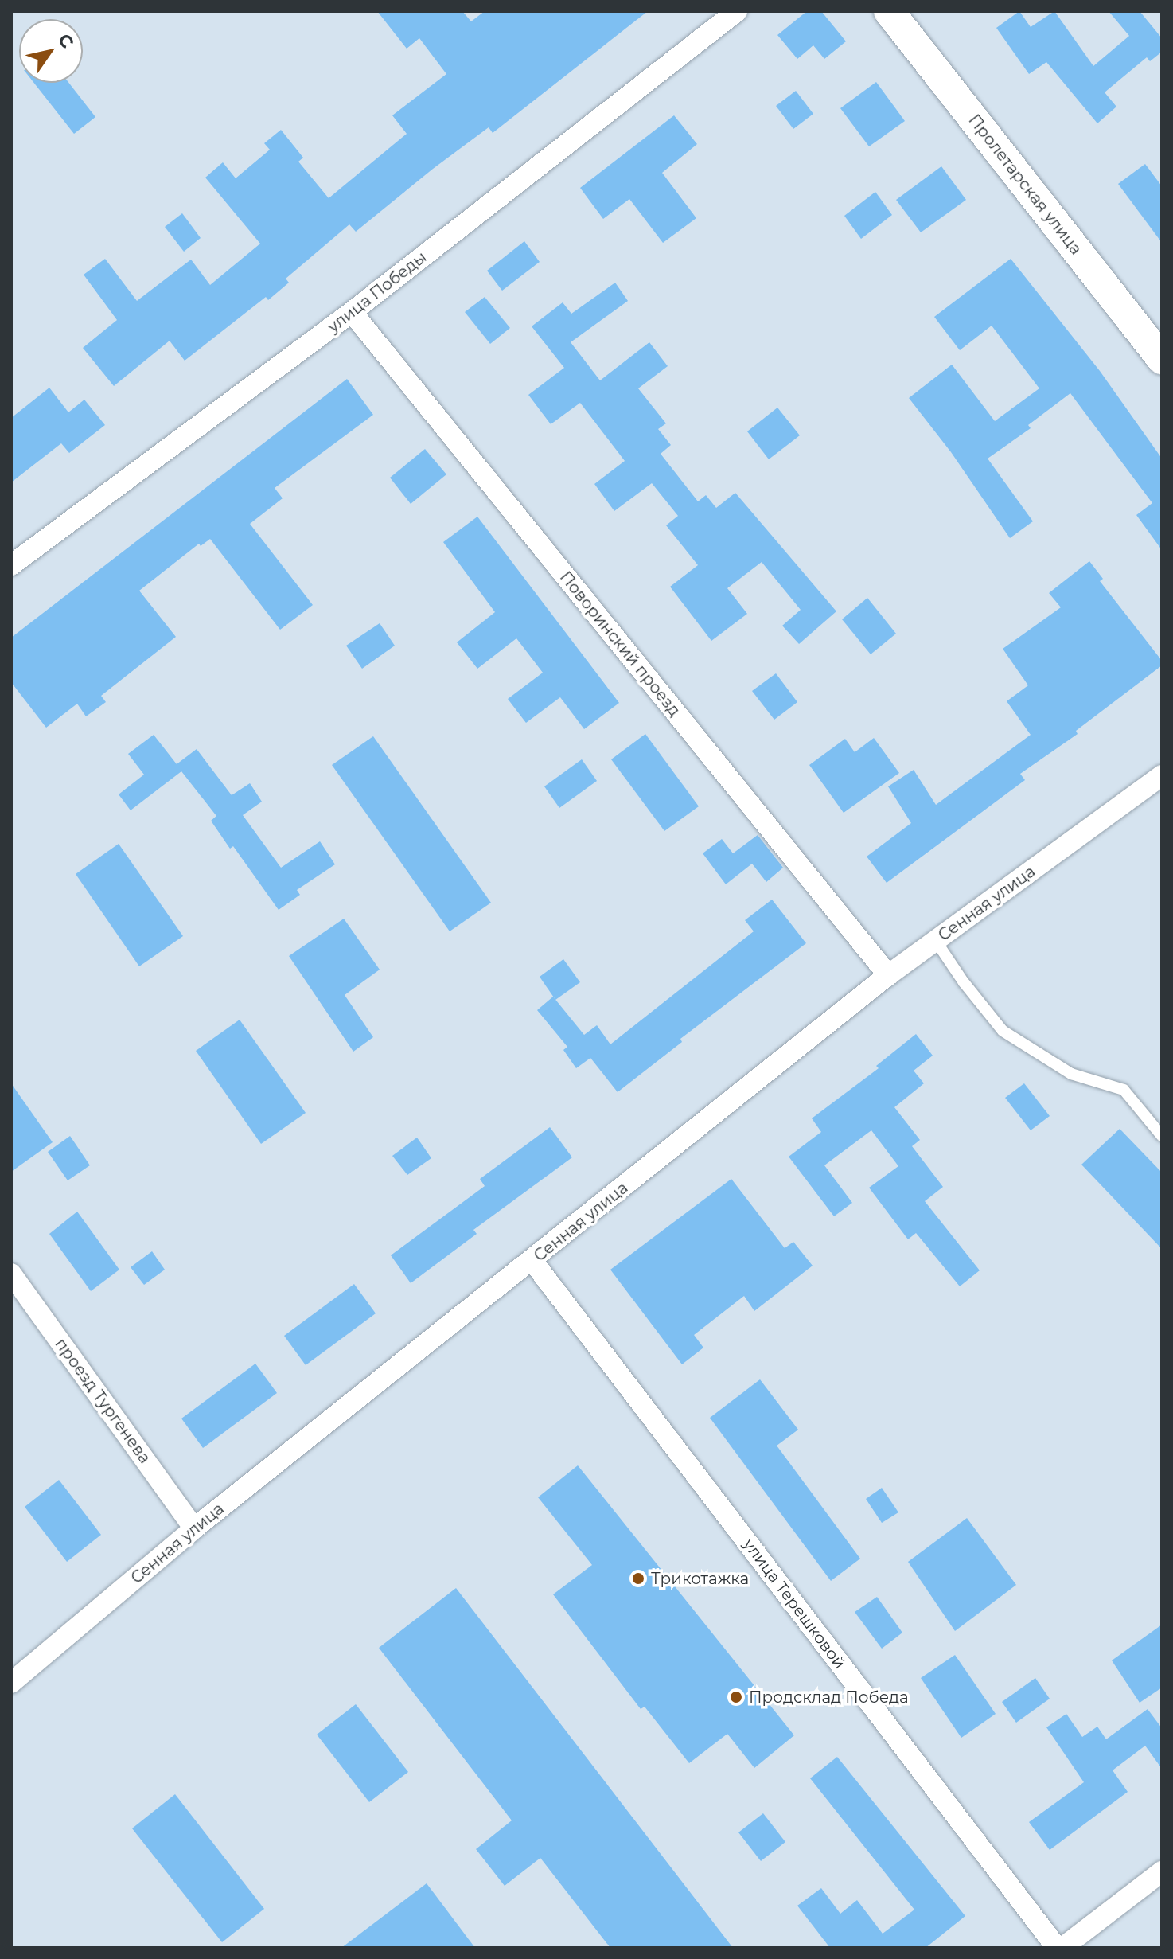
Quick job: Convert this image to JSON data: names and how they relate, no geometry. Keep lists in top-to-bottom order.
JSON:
{
  "streets": {
    "street": [
      "Пролетарская улица",
      "улица Победы",
      "Поворинский проезд",
      "Сенная улица",
      "проезд Тургенева",
      "улица Терешковой"
    ]
  },
  "crossings": [
    ["улица Победы", "Поворинский проезд"],
    ["Поворинский проезд", "Сенная улица"],
    ["Сенная улица", "проезд Тургенева"],
    ["Сенная улица", "улица Терешковой"]
  ],
  "places": ["Трикотажка", "Продсклад Победа"],
  "north": "top right"
}
